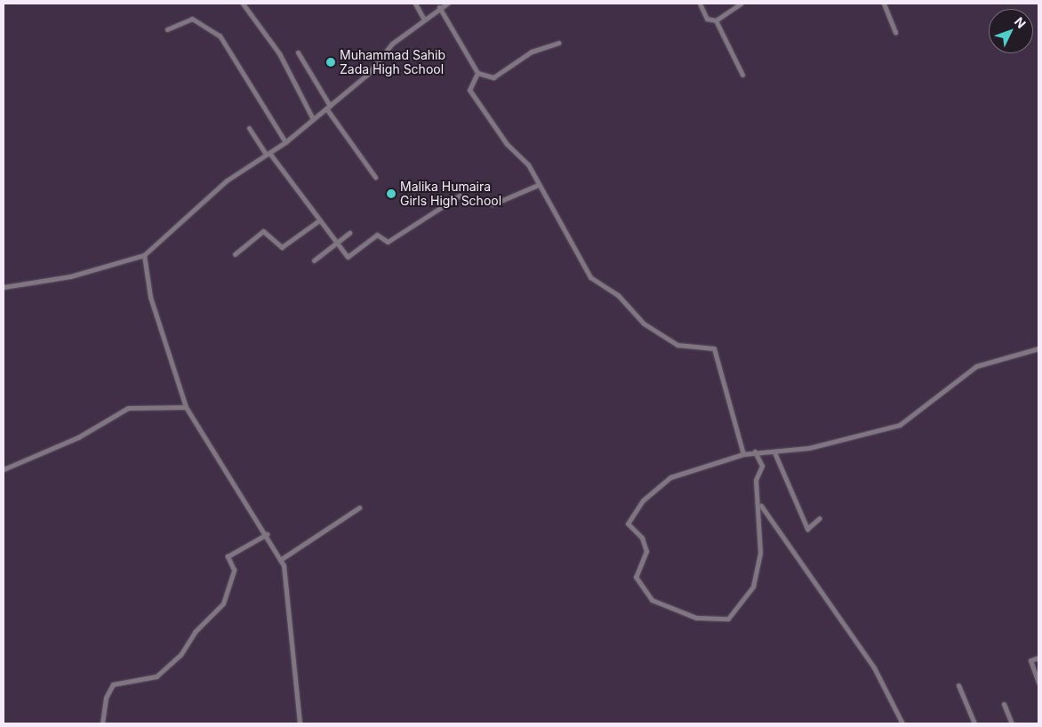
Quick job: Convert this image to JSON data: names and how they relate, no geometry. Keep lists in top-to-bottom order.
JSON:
{
  "places": ["Muhammad Sahib Zada High School", "Malika Humaira Girls High School"],
  "north": "top right"
}
